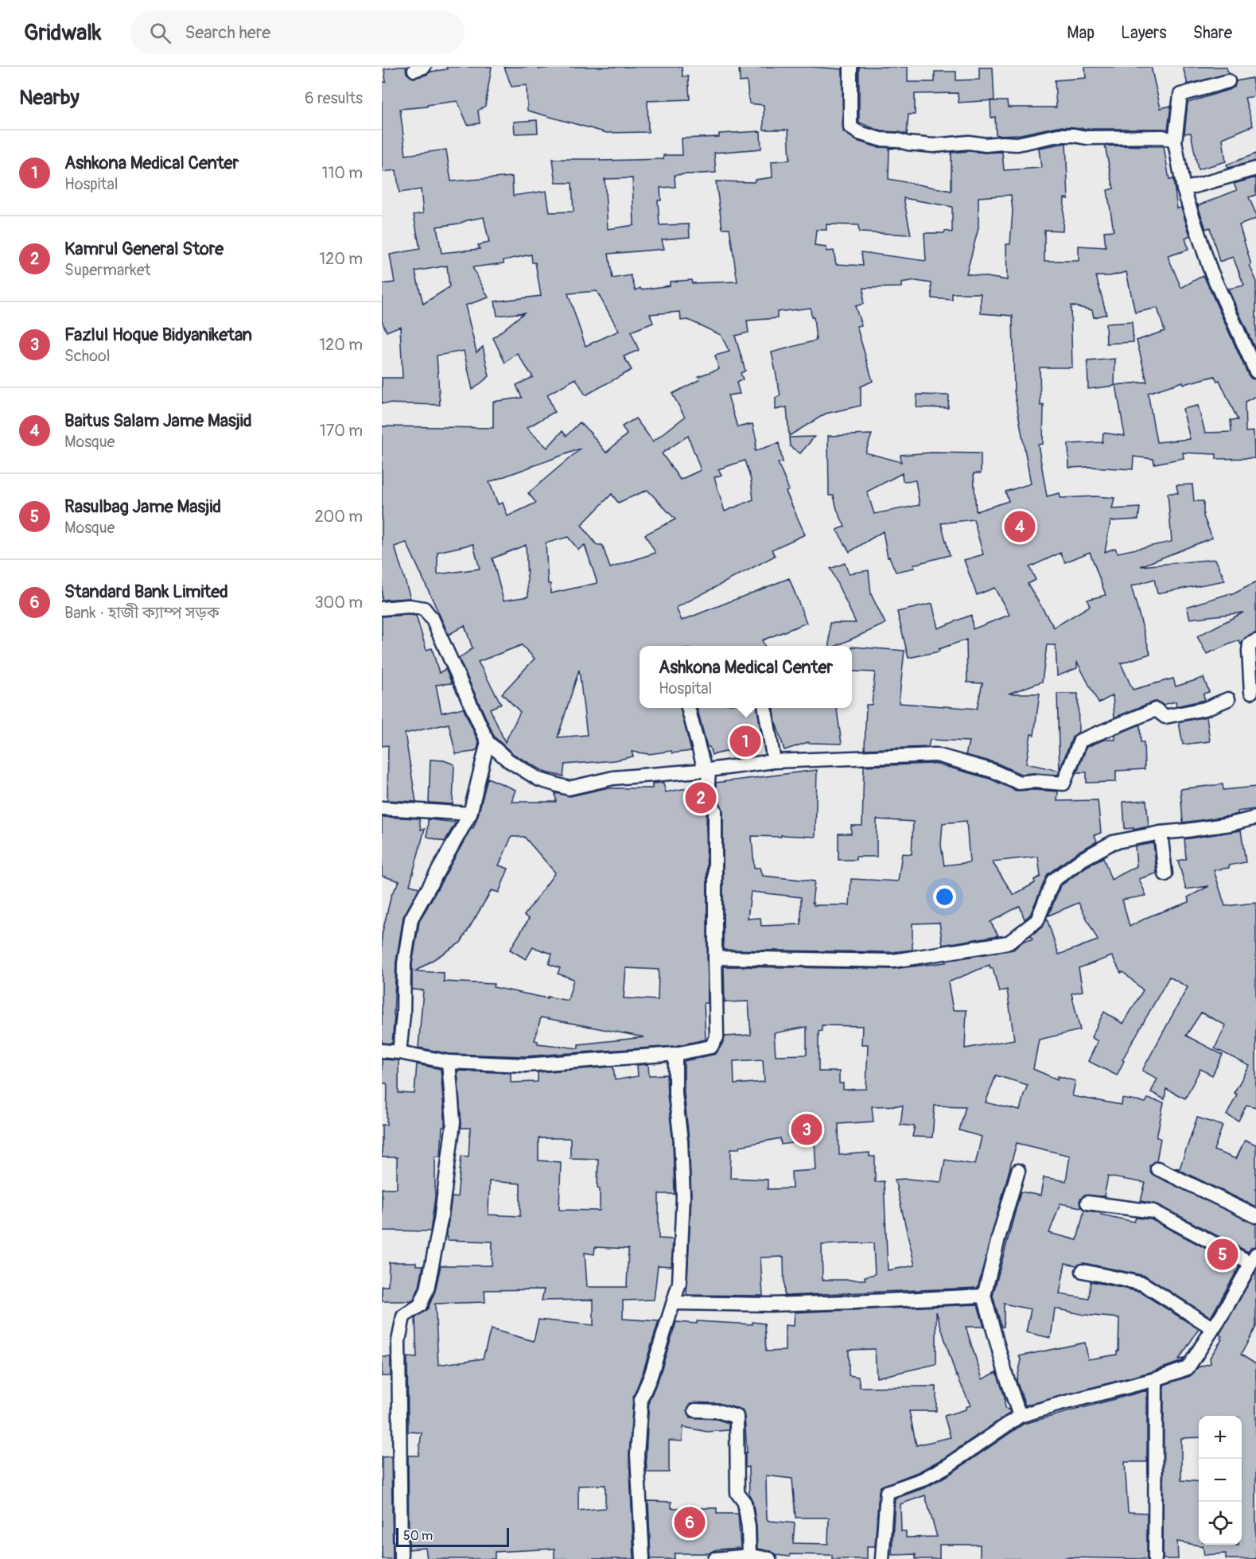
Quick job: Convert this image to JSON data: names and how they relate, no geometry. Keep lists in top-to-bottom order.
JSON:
{
  "scale_bar": "50 m",
  "page": {
    "header": "Gridwalk",
    "search": "Search here",
    "nav": ["Map", "Layers", "Share"],
    "heading": ["Nearby", "6 results"],
    "list": [
      {
        "mark": "1",
        "name": "Ashkona Medical Center",
        "note": "Hospital",
        "value": "110 m"
      },
      {
        "mark": "2",
        "name": "Kamrul General Store",
        "note": "Supermarket",
        "value": "120 m"
      },
      {
        "mark": "3",
        "name": "Fazlul Hoque Bidyaniketan",
        "note": "School",
        "value": "120 m"
      },
      {
        "mark": "4",
        "name": "Baitus Salam Jame Masjid",
        "note": "Mosque",
        "value": "170 m"
      },
      {
        "mark": "5",
        "name": "Rasulbag Jame Masjid",
        "note": "Mosque",
        "value": "200 m"
      },
      {
        "mark": "6",
        "name": "Standard Bank Limited",
        "note": "Bank · হাজী ক্যাম্প সড়ক",
        "value": "300 m"
      }
    ],
    "pins": [
      "4",
      "1",
      "2",
      "3",
      "5",
      "6"
    ],
    "popup": ["Ashkona Medical Center", "Hospital"],
    "map_buttons": ["+", "−"],
    "scale": "50 m"
  }
}
